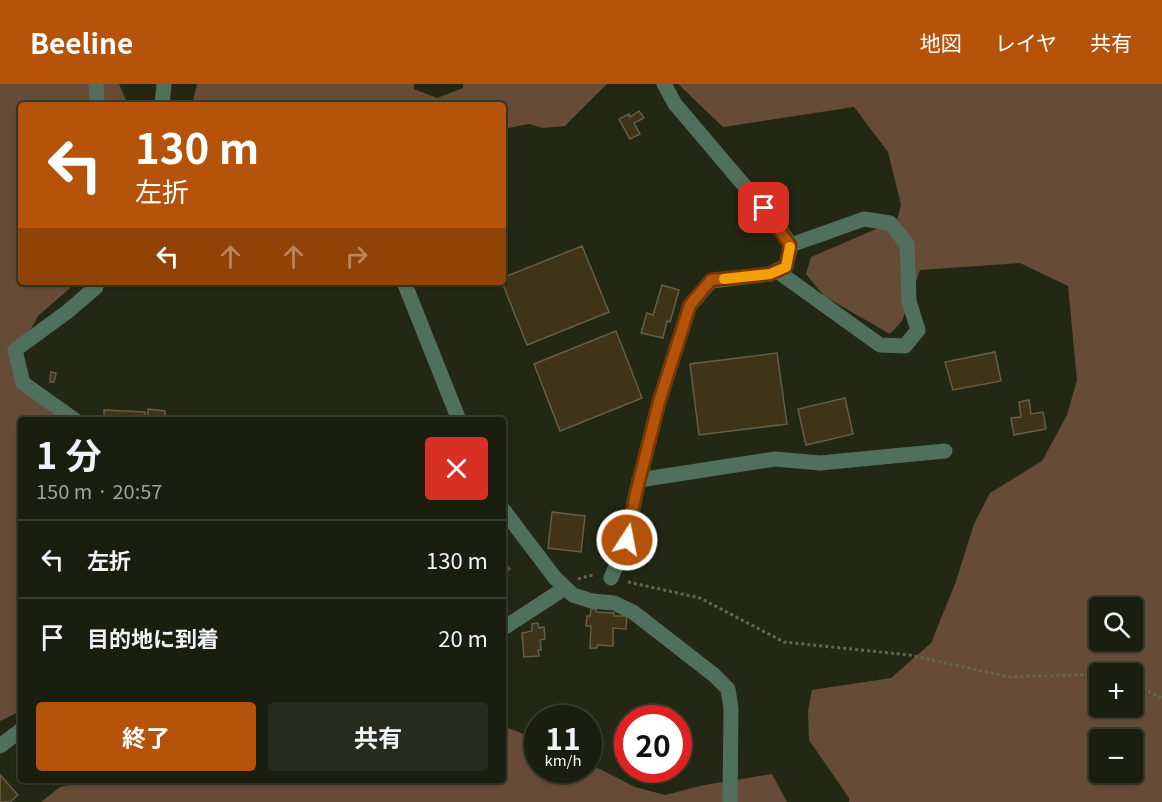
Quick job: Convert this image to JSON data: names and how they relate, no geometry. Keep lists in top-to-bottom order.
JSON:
{
  "page": {
    "header": "Beeline",
    "nav": ["地図", "レイヤ", "共有"],
    "turn": ["130 m", "左折"],
    "heading": ["1 分", "150 m · 20:57"],
    "list": [
      {
        "name": "左折",
        "value": "130 m"
      },
      {
        "name": "目的地に到着",
        "value": "20 m"
      }
    ],
    "map_buttons": ["+", "−"],
    "buttons": ["終了", "共有"],
    "speed": "11 km/h",
    "limit": "20"
  }
}
